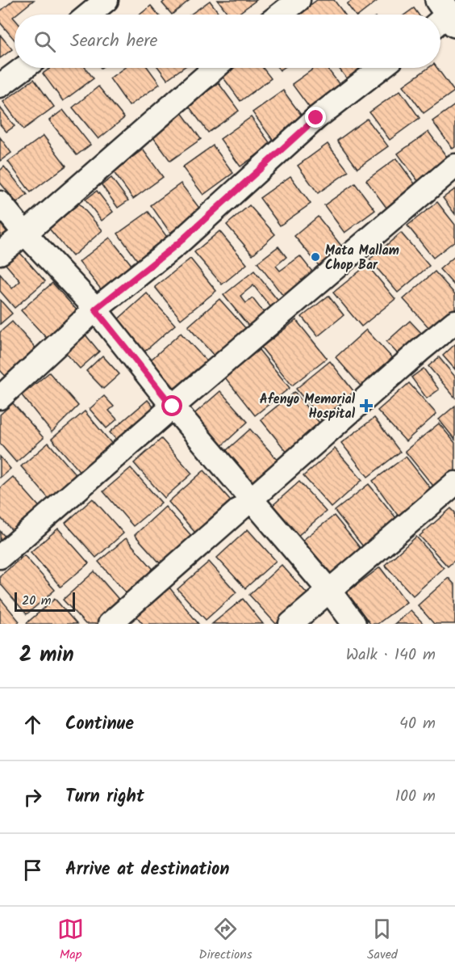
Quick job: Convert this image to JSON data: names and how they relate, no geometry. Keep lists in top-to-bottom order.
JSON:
{
  "places": {
    "other": ["Mata Mallam Chop Bar"],
    "health": ["Afenyo Memorial Hospital"]
  },
  "scale_bar": "20 m",
  "page": {
    "search": "Search here",
    "scale": "20 m",
    "heading": ["2 min", "Walk · 140 m"],
    "list": [
      ["Continue", "40 m"],
      ["Turn right", "100 m"],
      "Arrive at destination"
    ],
    "nav": ["Map", "Directions", "Saved"]
  }
}
